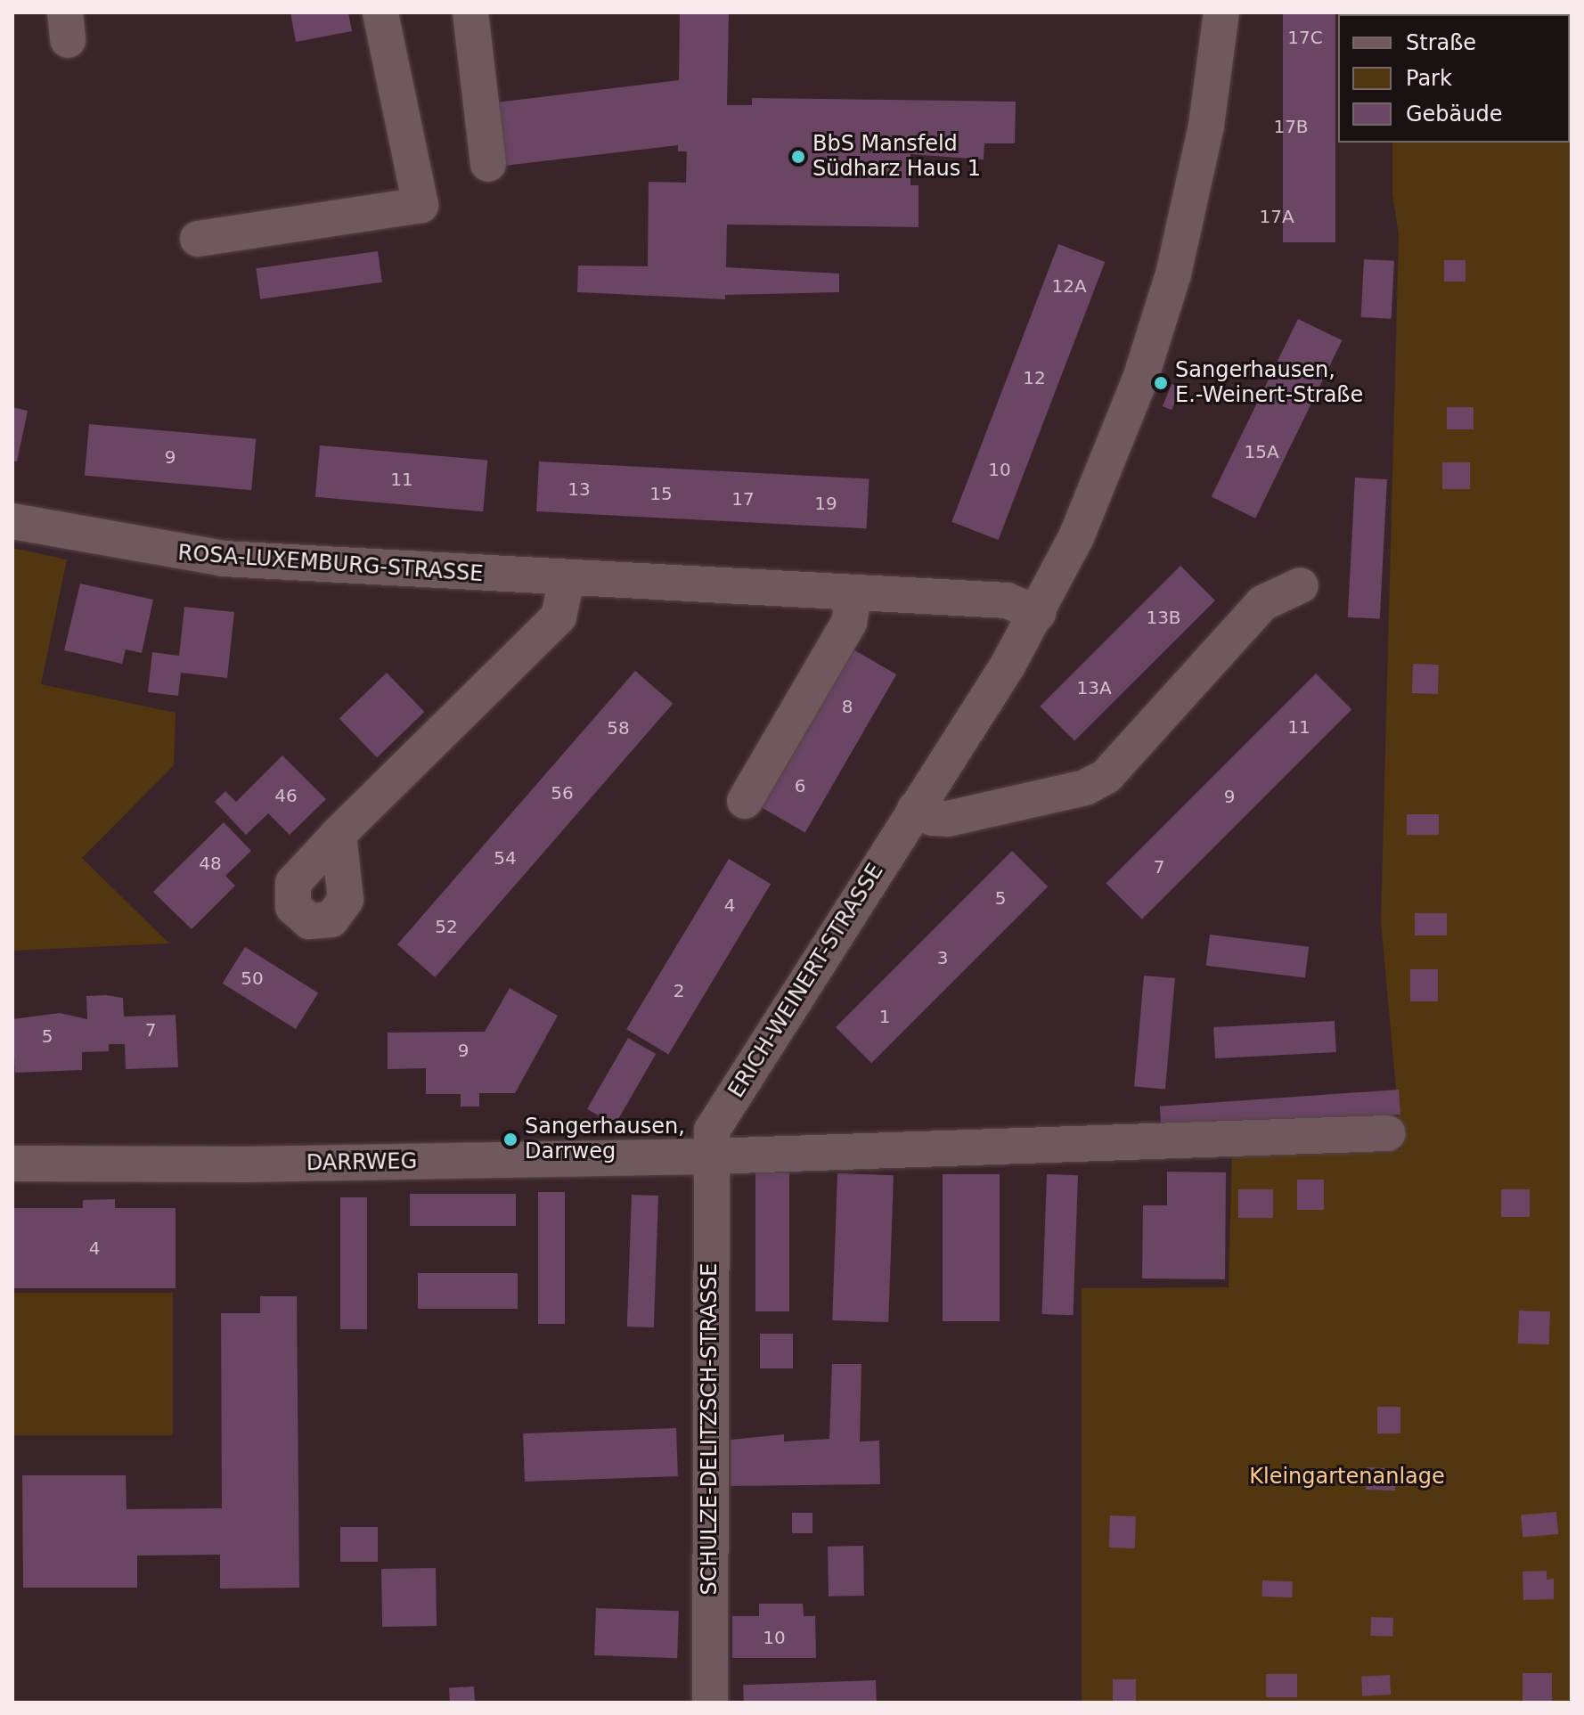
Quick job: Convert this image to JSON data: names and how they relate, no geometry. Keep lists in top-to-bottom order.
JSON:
{
  "streets": {
    "street": [
      "ROSA-LUXEMBURG-STRASSE",
      "ERICH-WEINERT-STRASSE",
      "DARRWEG",
      "SCHULZE-DELITZSCH-STRASSE"
    ]
  },
  "crossings": [
    ["ROSA-LUXEMBURG-STRASSE", "ERICH-WEINERT-STRASSE"],
    ["ERICH-WEINERT-STRASSE", "DARRWEG"],
    ["ERICH-WEINERT-STRASSE", "SCHULZE-DELITZSCH-STRASSE"],
    ["DARRWEG", "SCHULZE-DELITZSCH-STRASSE"]
  ],
  "parks": ["Kleingartenanlage"],
  "places": ["BbS Mansfeld Südharz Haus 1", "Sangerhausen, E.-Weinert-Straße", "Sangerhausen, Darrweg"],
  "house_numbers": [
    "17C",
    "17B",
    "17A",
    "12A",
    "12",
    "15A",
    "9",
    "10",
    "11",
    "13",
    "15",
    "17",
    "19",
    "13B",
    "13A",
    "8",
    "11",
    "58",
    "6",
    "56",
    "46",
    "9",
    "54",
    "48",
    "7",
    "5",
    "4",
    "52",
    "3",
    "50",
    "2",
    "1",
    "7",
    "5",
    "9",
    "4",
    "10"
  ],
  "legend": ["Straße", "Park", "Gebäude"]
}
